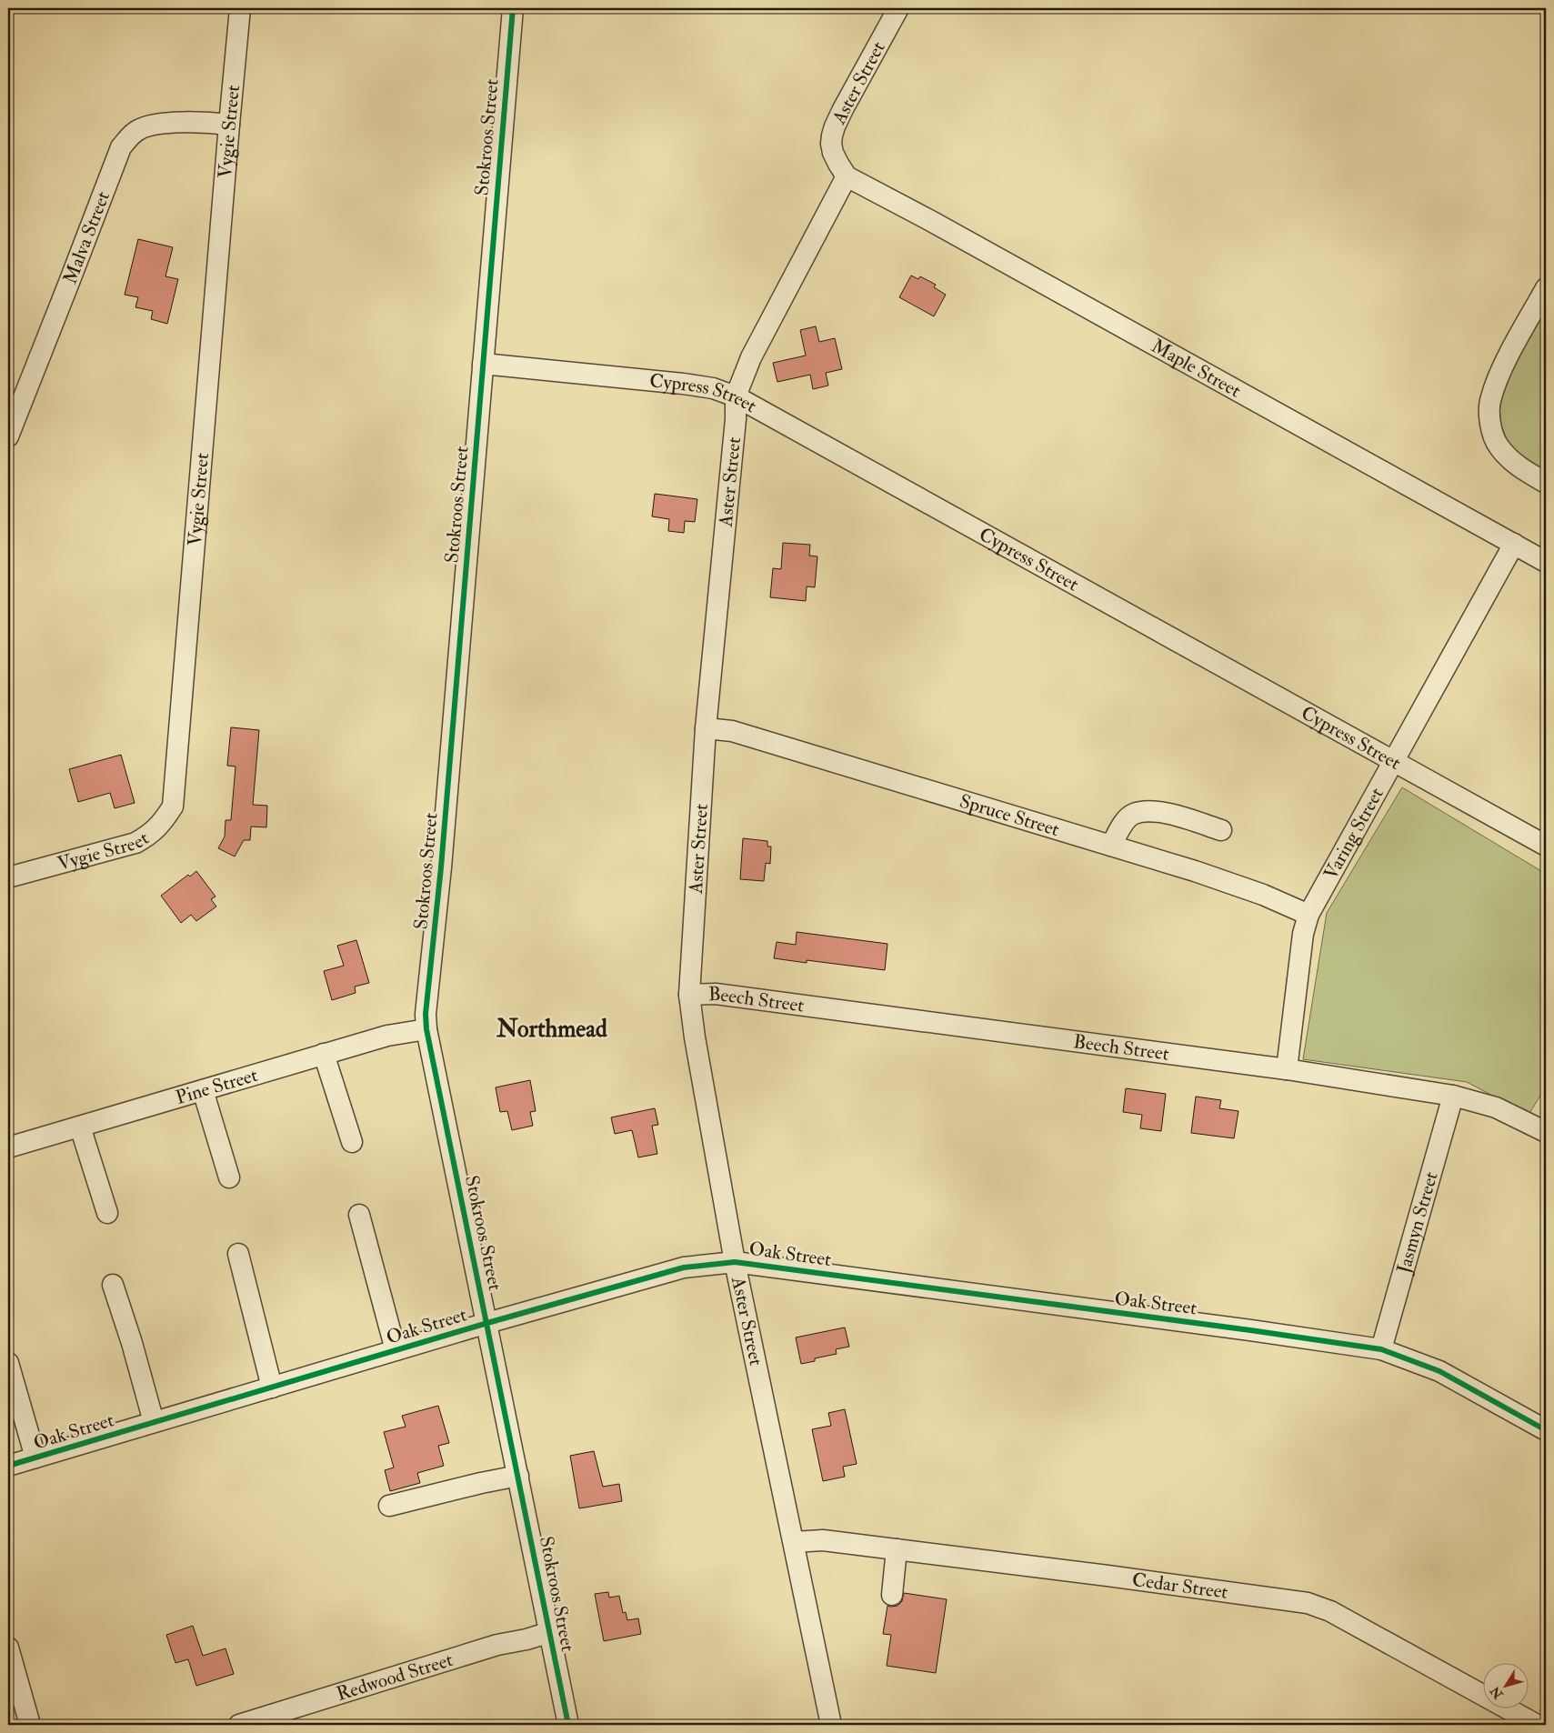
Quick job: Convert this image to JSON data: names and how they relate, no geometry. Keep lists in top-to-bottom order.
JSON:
{
  "streets": {
    "street": [
      "Aster Street",
      "Vygie Street",
      "Stokroos Street",
      "Malva Street",
      "Maple Street",
      "Cypress Street",
      "Spruce Street",
      "Varing Street",
      "Beech Street",
      "Pine Street",
      "Jasmyn Street",
      "Oak Street",
      "Cedar Street",
      "Redwood Street"
    ]
  },
  "crossings": [
    ["Aster Street", "Maple Street"],
    ["Aster Street", "Cypress Street"],
    ["Aster Street", "Spruce Street"],
    ["Aster Street", "Beech Street"],
    ["Aster Street", "Oak Street"],
    ["Aster Street", "Cedar Street"],
    ["Vygie Street", "Malva Street"],
    ["Stokroos Street", "Cypress Street"],
    ["Stokroos Street", "Pine Street"],
    ["Stokroos Street", "Oak Street"],
    ["Stokroos Street", "Redwood Street"],
    ["Maple Street", "Varing Street"],
    ["Cypress Street", "Varing Street"],
    ["Spruce Street", "Varing Street"],
    ["Varing Street", "Beech Street"],
    ["Beech Street", "Jasmyn Street"],
    ["Jasmyn Street", "Oak Street"]
  ],
  "districts": ["Northmead"],
  "north": "bottom left"
}
